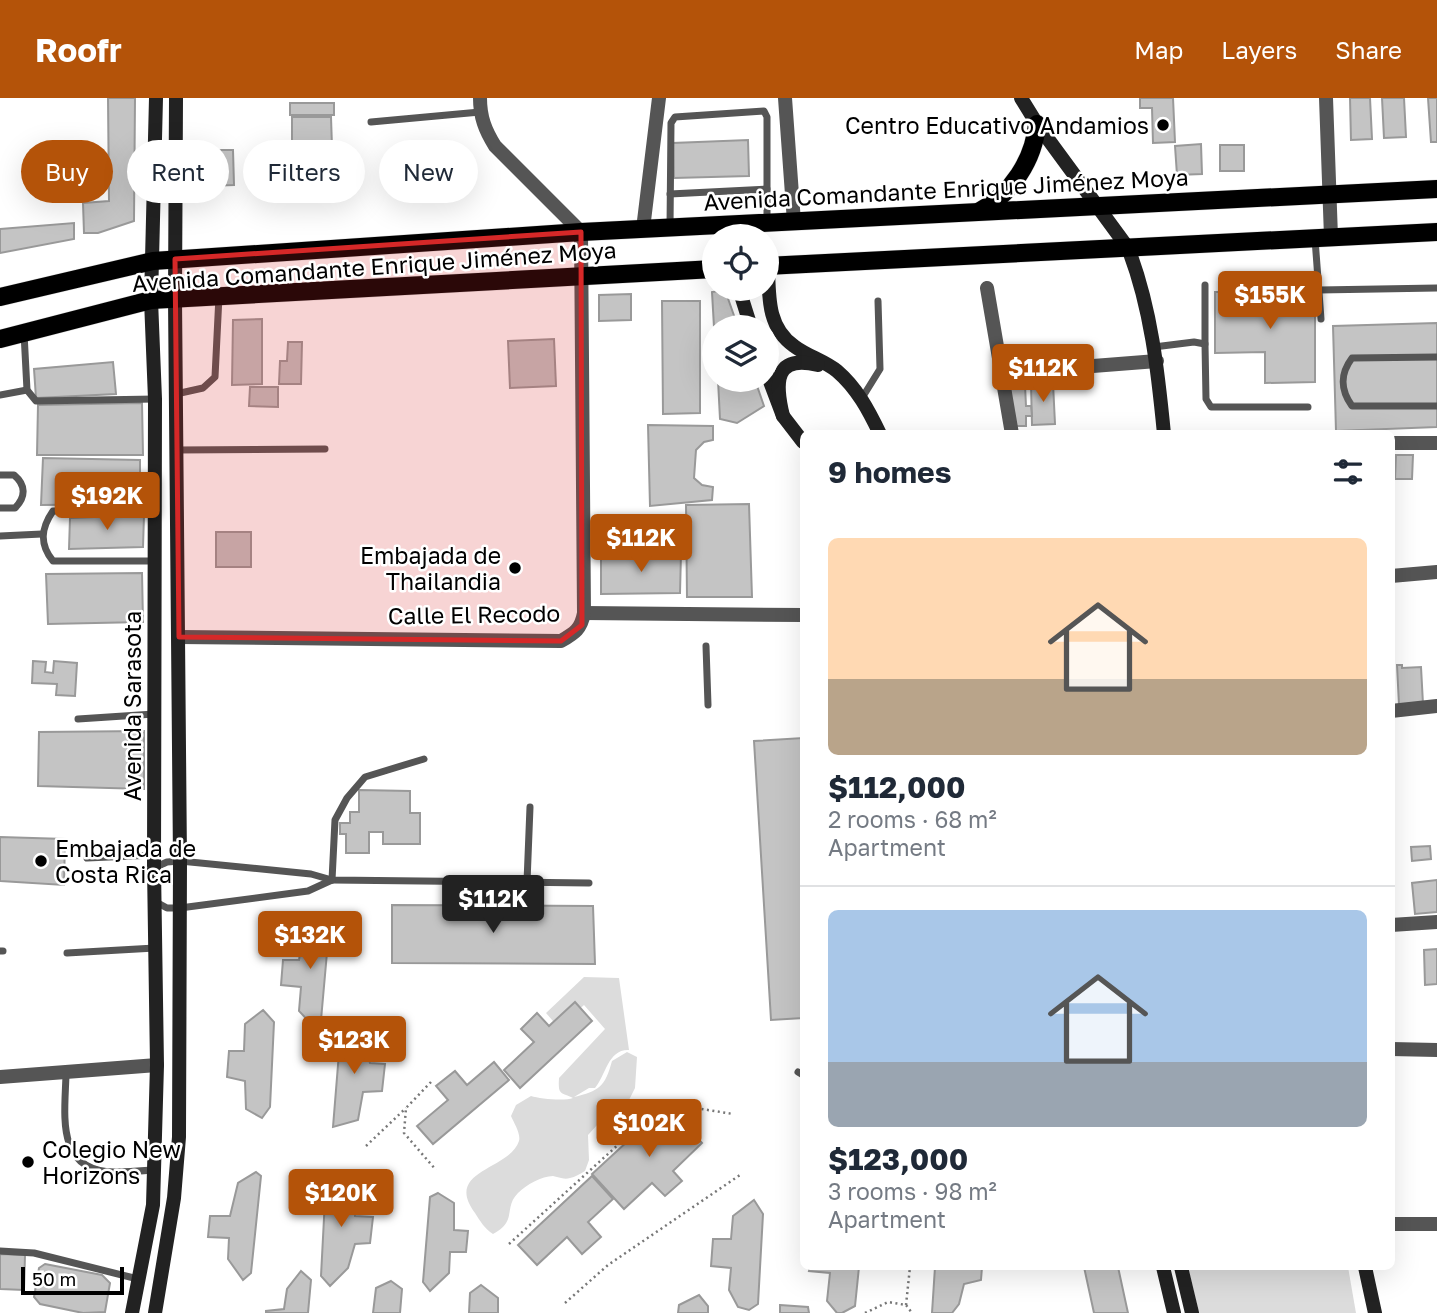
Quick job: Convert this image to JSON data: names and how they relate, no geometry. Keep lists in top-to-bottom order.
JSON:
{
  "streets": {
    "main road": ["Avenida Comandante Enrique Jiménez Moya", "Avenida Sarasota"],
    "street": ["Calle El Recodo"]
  },
  "crossings": [
    ["Avenida Comandante Enrique Jiménez Moya", "Calle El Recodo"],
    ["Avenida Comandante Enrique Jiménez Moya", "Avenida Sarasota"],
    ["Calle El Recodo", "Avenida Sarasota"]
  ],
  "places": [
    "Centro Educativo Andamios",
    "Embajada de Thailandia",
    "Embajada de Costa Rica",
    "Colegio New Horizons"
  ],
  "scale_bar": "50 m",
  "page": {
    "header": "Roofr",
    "nav": ["Map", "Layers", "Share"],
    "chip": [
      "Buy",
      "Rent",
      "Filters",
      "New"
    ],
    "price": [
      "$155K",
      "$112K",
      "$192K",
      "$112K",
      "$112K",
      "$132K",
      "$123K",
      "$102K",
      "$120K"
    ],
    "heading": "9 homes",
    "list": [
      {
        "name": "$112,000",
        "note": "2 rooms · 68 m² · Apartment"
      },
      {
        "name": "$123,000",
        "note": "3 rooms · 98 m² · Apartment"
      }
    ],
    "scale": "50 m"
  }
}
